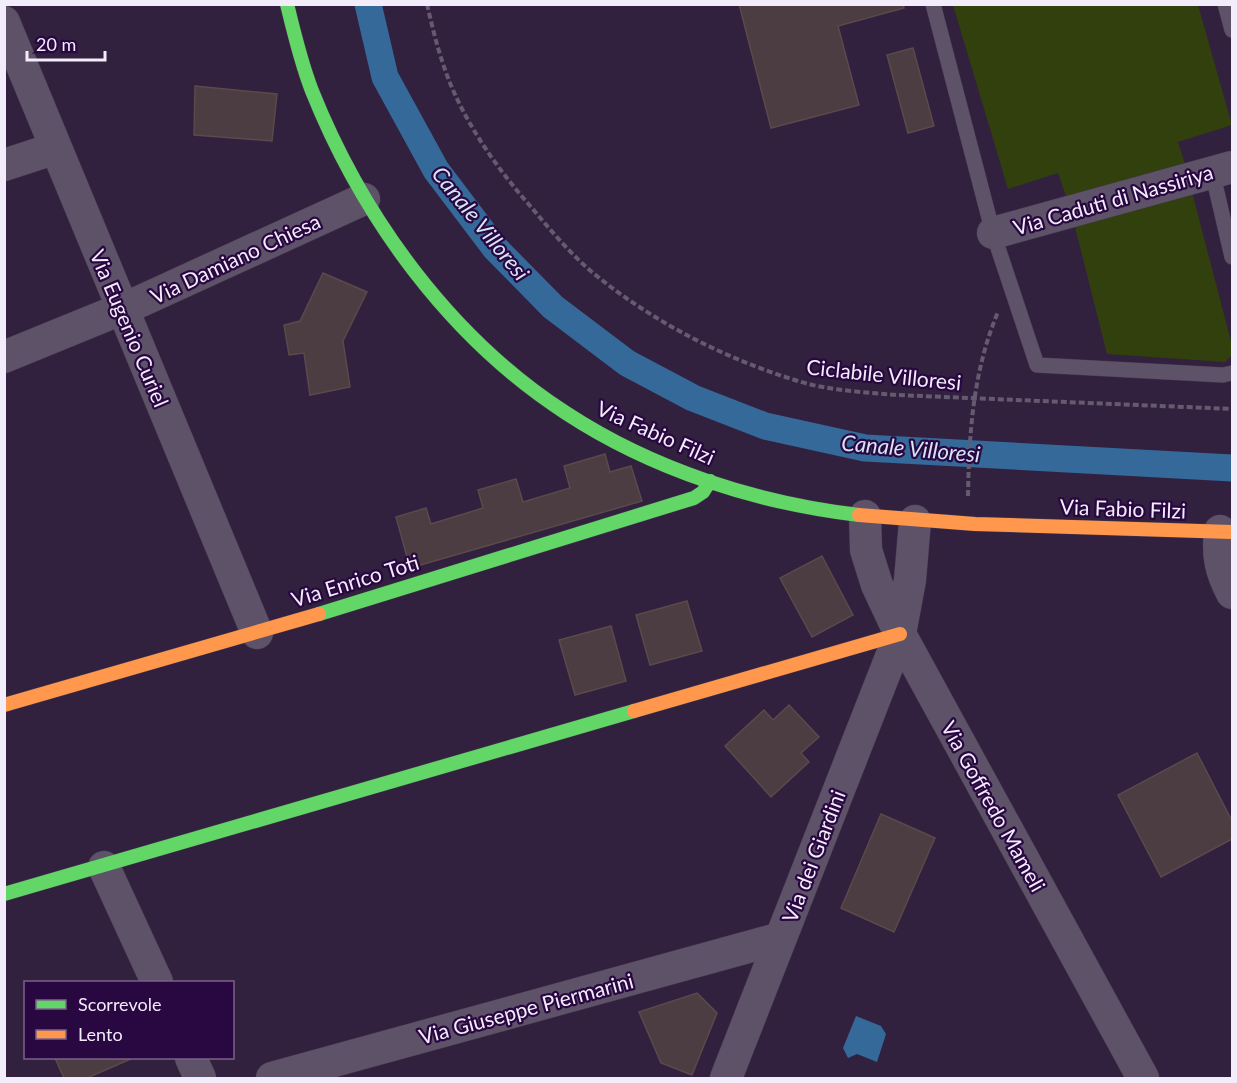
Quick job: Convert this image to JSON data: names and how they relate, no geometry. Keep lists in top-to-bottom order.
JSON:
{
  "streets": {
    "street": [
      "Via Caduti di Nassiriya",
      "Via Damiano Chiesa",
      "Via Eugenio Curiel",
      "Via Fabio Filzi",
      "Via Enrico Toti",
      "Via Goffredo Mameli",
      "Via dei Giardini",
      "Via Giuseppe Piermarini"
    ],
    "path": ["Ciclabile Villoresi"]
  },
  "crossings": [
    ["Via Damiano Chiesa", "Via Eugenio Curiel"],
    ["Via Damiano Chiesa", "Via Fabio Filzi"],
    ["Via Eugenio Curiel", "Via Enrico Toti"],
    ["Via Fabio Filzi", "Via Enrico Toti"],
    ["Via Fabio Filzi", "Via Goffredo Mameli"],
    ["Via Goffredo Mameli", "Via dei Giardini"],
    ["Via dei Giardini", "Via Giuseppe Piermarini"]
  ],
  "water": ["Canale Villoresi"],
  "legend": ["Scorrevole", "Lento"],
  "scale_bar": "20 m"
}
